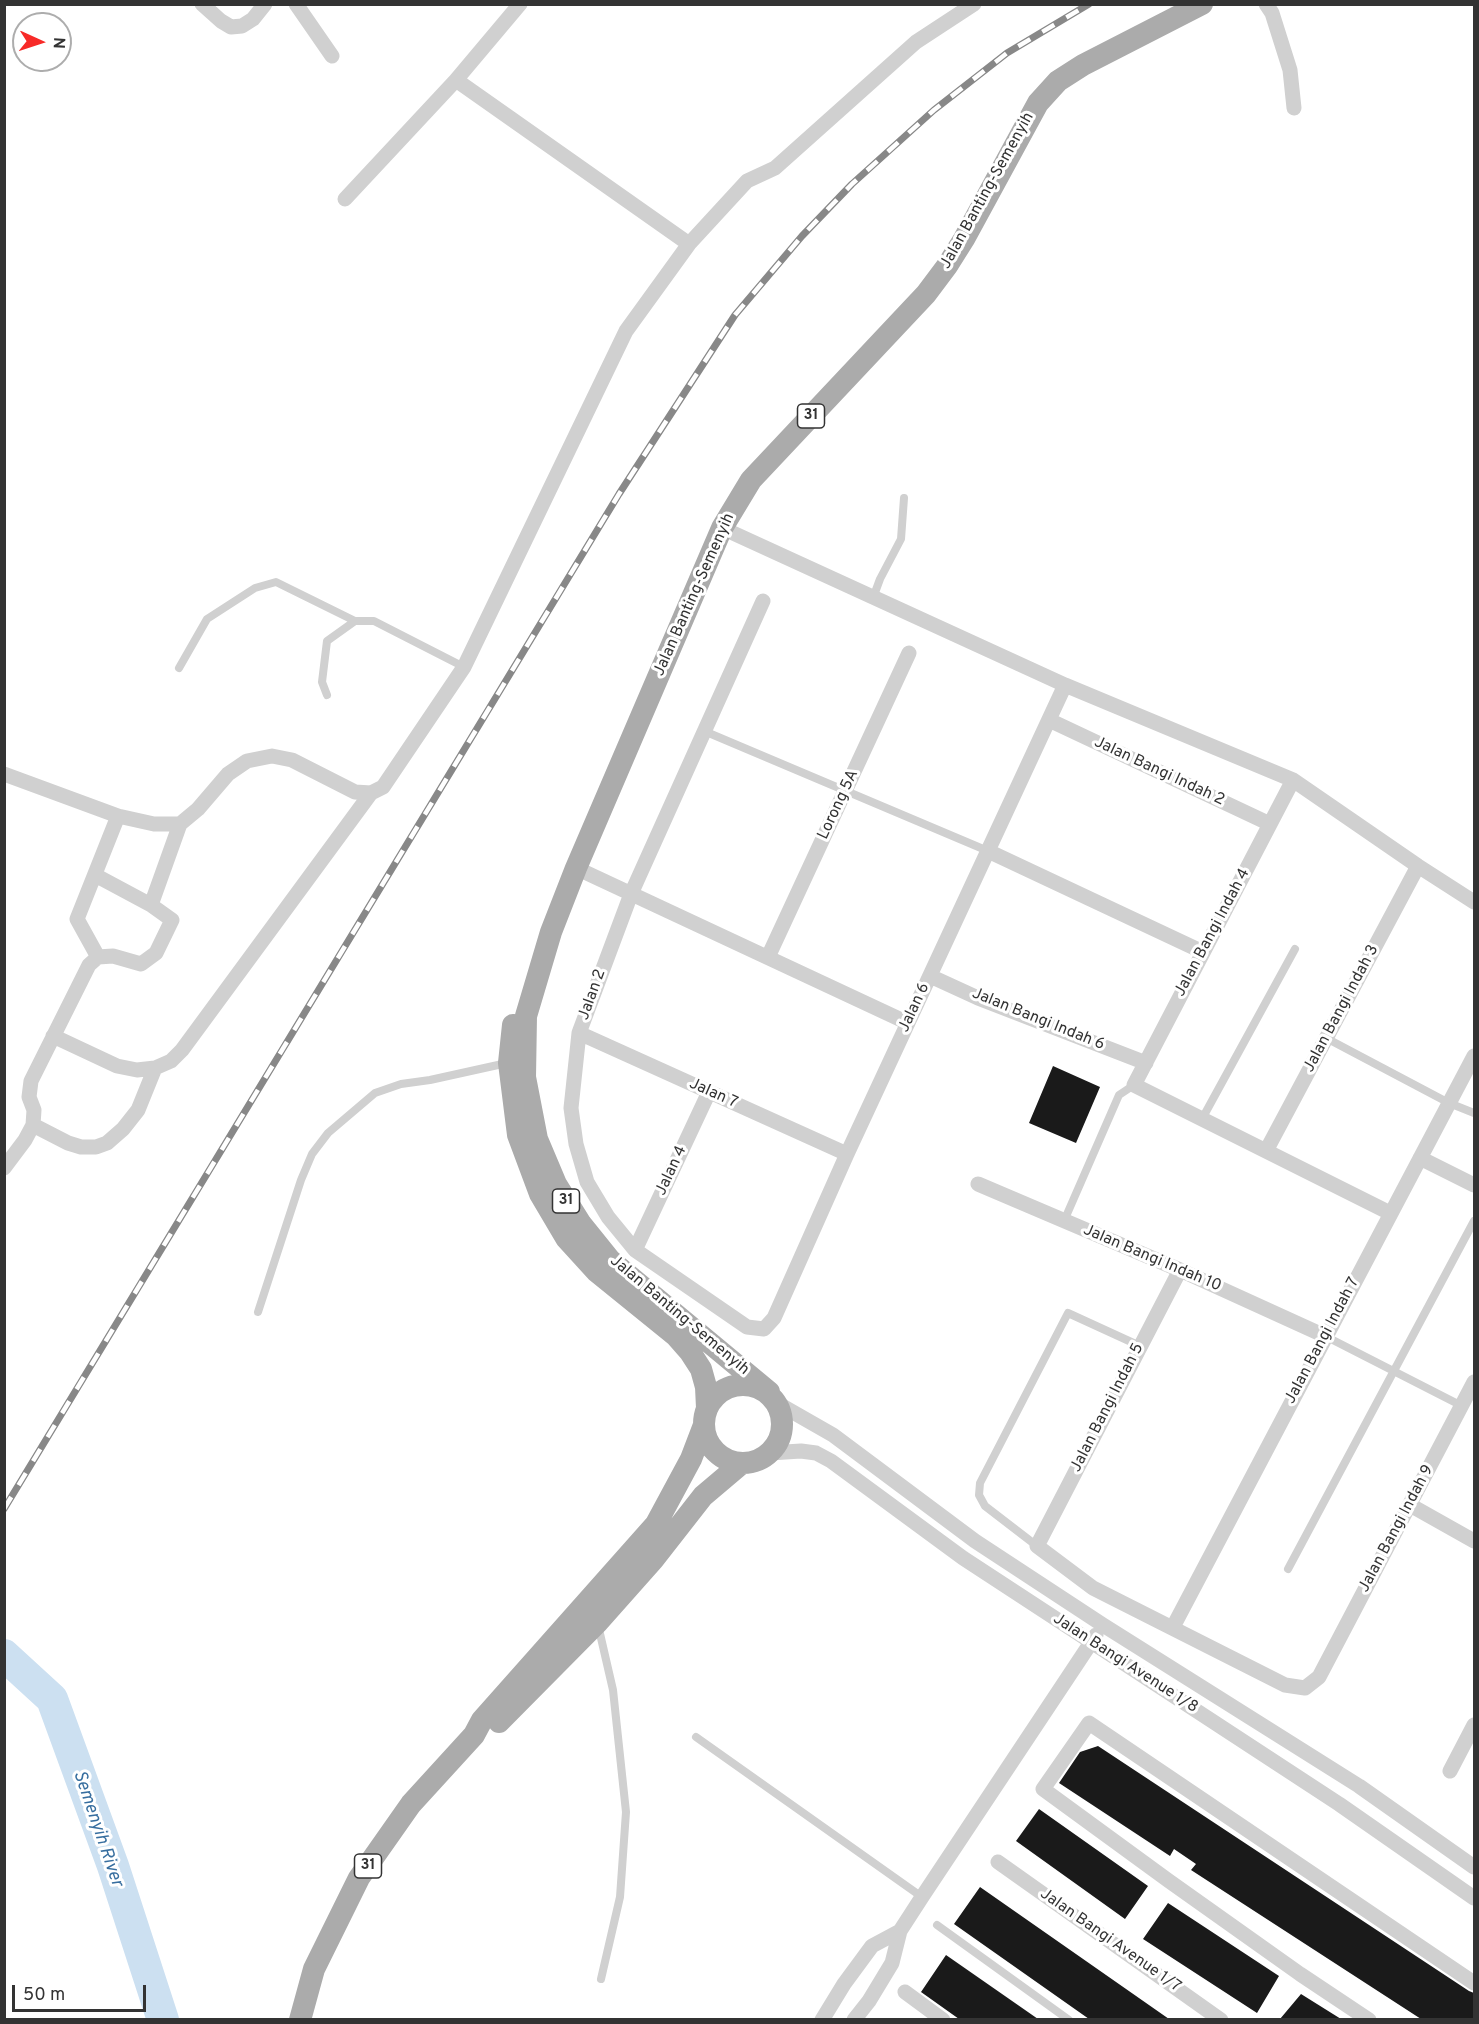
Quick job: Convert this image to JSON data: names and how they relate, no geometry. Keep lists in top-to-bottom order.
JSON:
{
  "streets": {
    "main road": ["Jalan Banting-Semenyih", "31"],
    "street": [
      "Jalan Bangi Indah 2",
      "Lorong 5A",
      "Jalan Bangi Indah 4",
      "Jalan 2",
      "Jalan 6",
      "Jalan Bangi Indah 3",
      "Jalan Bangi Indah 6",
      "Jalan 7",
      "Jalan 4",
      "Jalan Bangi Indah 10",
      "Jalan Bangi Indah 7",
      "Jalan Bangi Indah 5",
      "Jalan Bangi Indah 9",
      "Jalan Bangi Avenue 1/8",
      "Jalan Bangi Avenue 1/7"
    ]
  },
  "crossings": [
    ["Jalan Banting-Semenyih", "Jalan Bangi Avenue 1/8"],
    ["Jalan Bangi Indah 2", "Jalan Bangi Indah 4"],
    ["Jalan Bangi Indah 2", "Jalan 6"],
    ["Jalan Bangi Indah 4", "Jalan Bangi Indah 6"],
    ["Jalan 2", "Jalan 6"],
    ["Jalan 2", "Jalan 7"],
    ["Jalan 2", "Jalan 4"],
    ["Jalan 6", "Jalan Bangi Indah 6"],
    ["Jalan 6", "Jalan 7"],
    ["Jalan 7", "Jalan 4"],
    ["Jalan Bangi Indah 10", "Jalan Bangi Indah 7"],
    ["Jalan Bangi Indah 10", "Jalan Bangi Indah 5"],
    ["Jalan Bangi Indah 7", "Jalan Bangi Indah 9"]
  ],
  "water": ["Semenyih River"],
  "scale_bar": "50 m",
  "north": "right"
}
